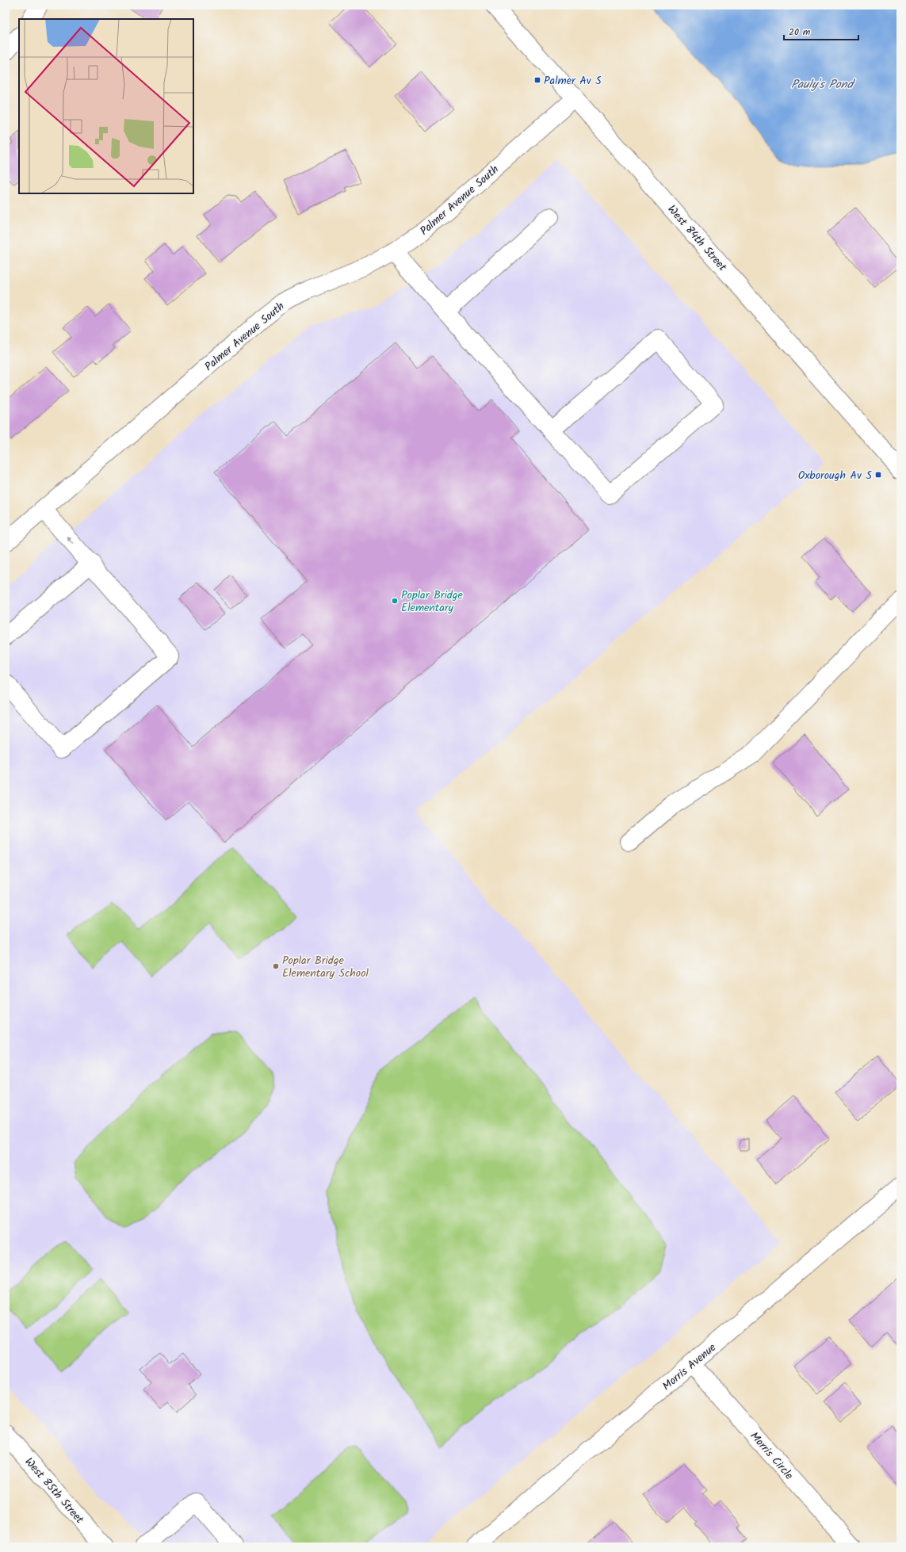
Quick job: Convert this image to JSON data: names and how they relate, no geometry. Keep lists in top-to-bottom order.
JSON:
{
  "streets": {
    "street": [
      "Palmer Avenue South",
      "West 84th Street",
      "Morris Avenue",
      "Morris Circle",
      "West 85th Street"
    ]
  },
  "crossings": [
    ["Palmer Avenue South", "West 84th Street"],
    ["Morris Avenue", "Morris Circle"]
  ],
  "water": ["Pauly's Pond"],
  "places": {
    "transit": ["Palmer Av S", "Oxborough Av S"],
    "other": ["Poplar Bridge Elementary", "Poplar Bridge Elementary School"]
  },
  "scale_bar": "20 m"
}
